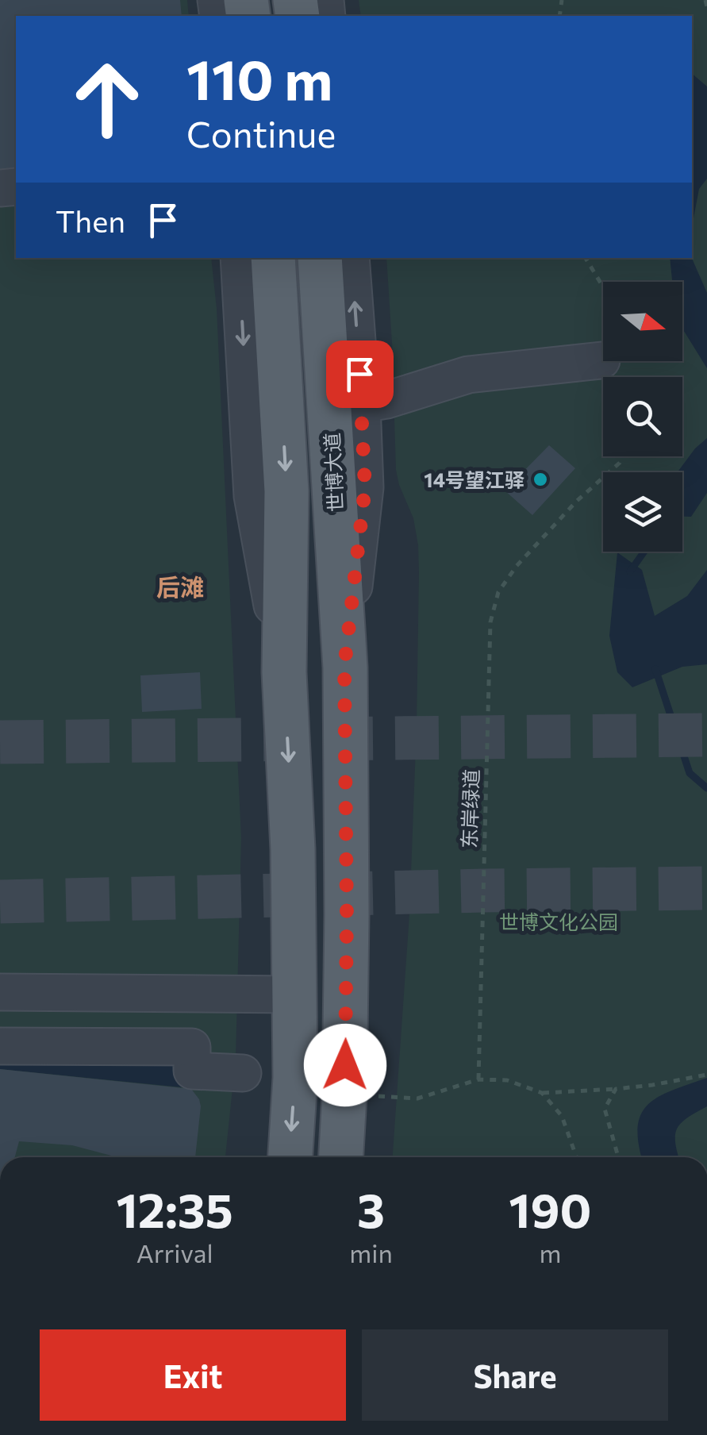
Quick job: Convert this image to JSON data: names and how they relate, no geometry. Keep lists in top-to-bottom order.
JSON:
{
  "streets": {
    "main road": ["世博大道"],
    "path": ["东岸绿道"]
  },
  "districts": ["后滩"],
  "parks": ["世博文化公园"],
  "places": ["14号望江驿"],
  "north": "right",
  "page": {
    "turn": ["110 m", "Continue"],
    "then": "Then",
    "eta": [
      "12:35",
      "Arrival",
      "3",
      "min",
      "190",
      "m"
    ],
    "buttons": ["Exit", "Share"]
  }
}
